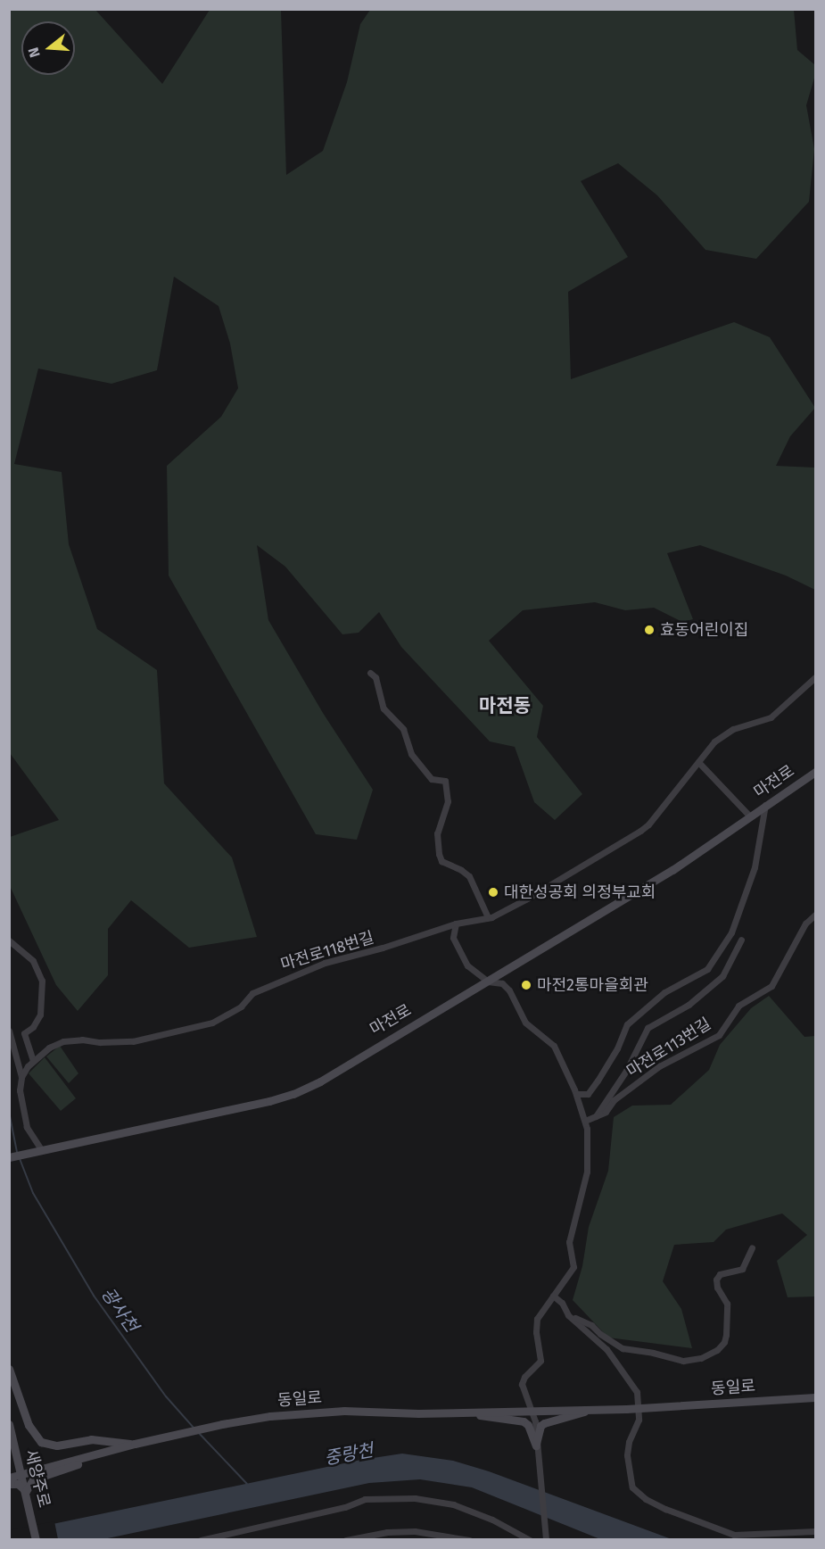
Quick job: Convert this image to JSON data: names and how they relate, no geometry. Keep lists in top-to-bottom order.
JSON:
{
  "streets": {
    "street": [
      "마전로",
      "마전로118번길",
      "마전로113번길",
      "동일로",
      "새양주로"
    ]
  },
  "crossings": [
    ["마전로", "마전로118번길"],
    ["동일로", "새양주로"]
  ],
  "districts": ["마전동"],
  "water": ["광사천", "중랑천"],
  "places": ["효동어린이집", "대한성공회 의정부교회", "마전2통마을회관"],
  "north": "left"
}
